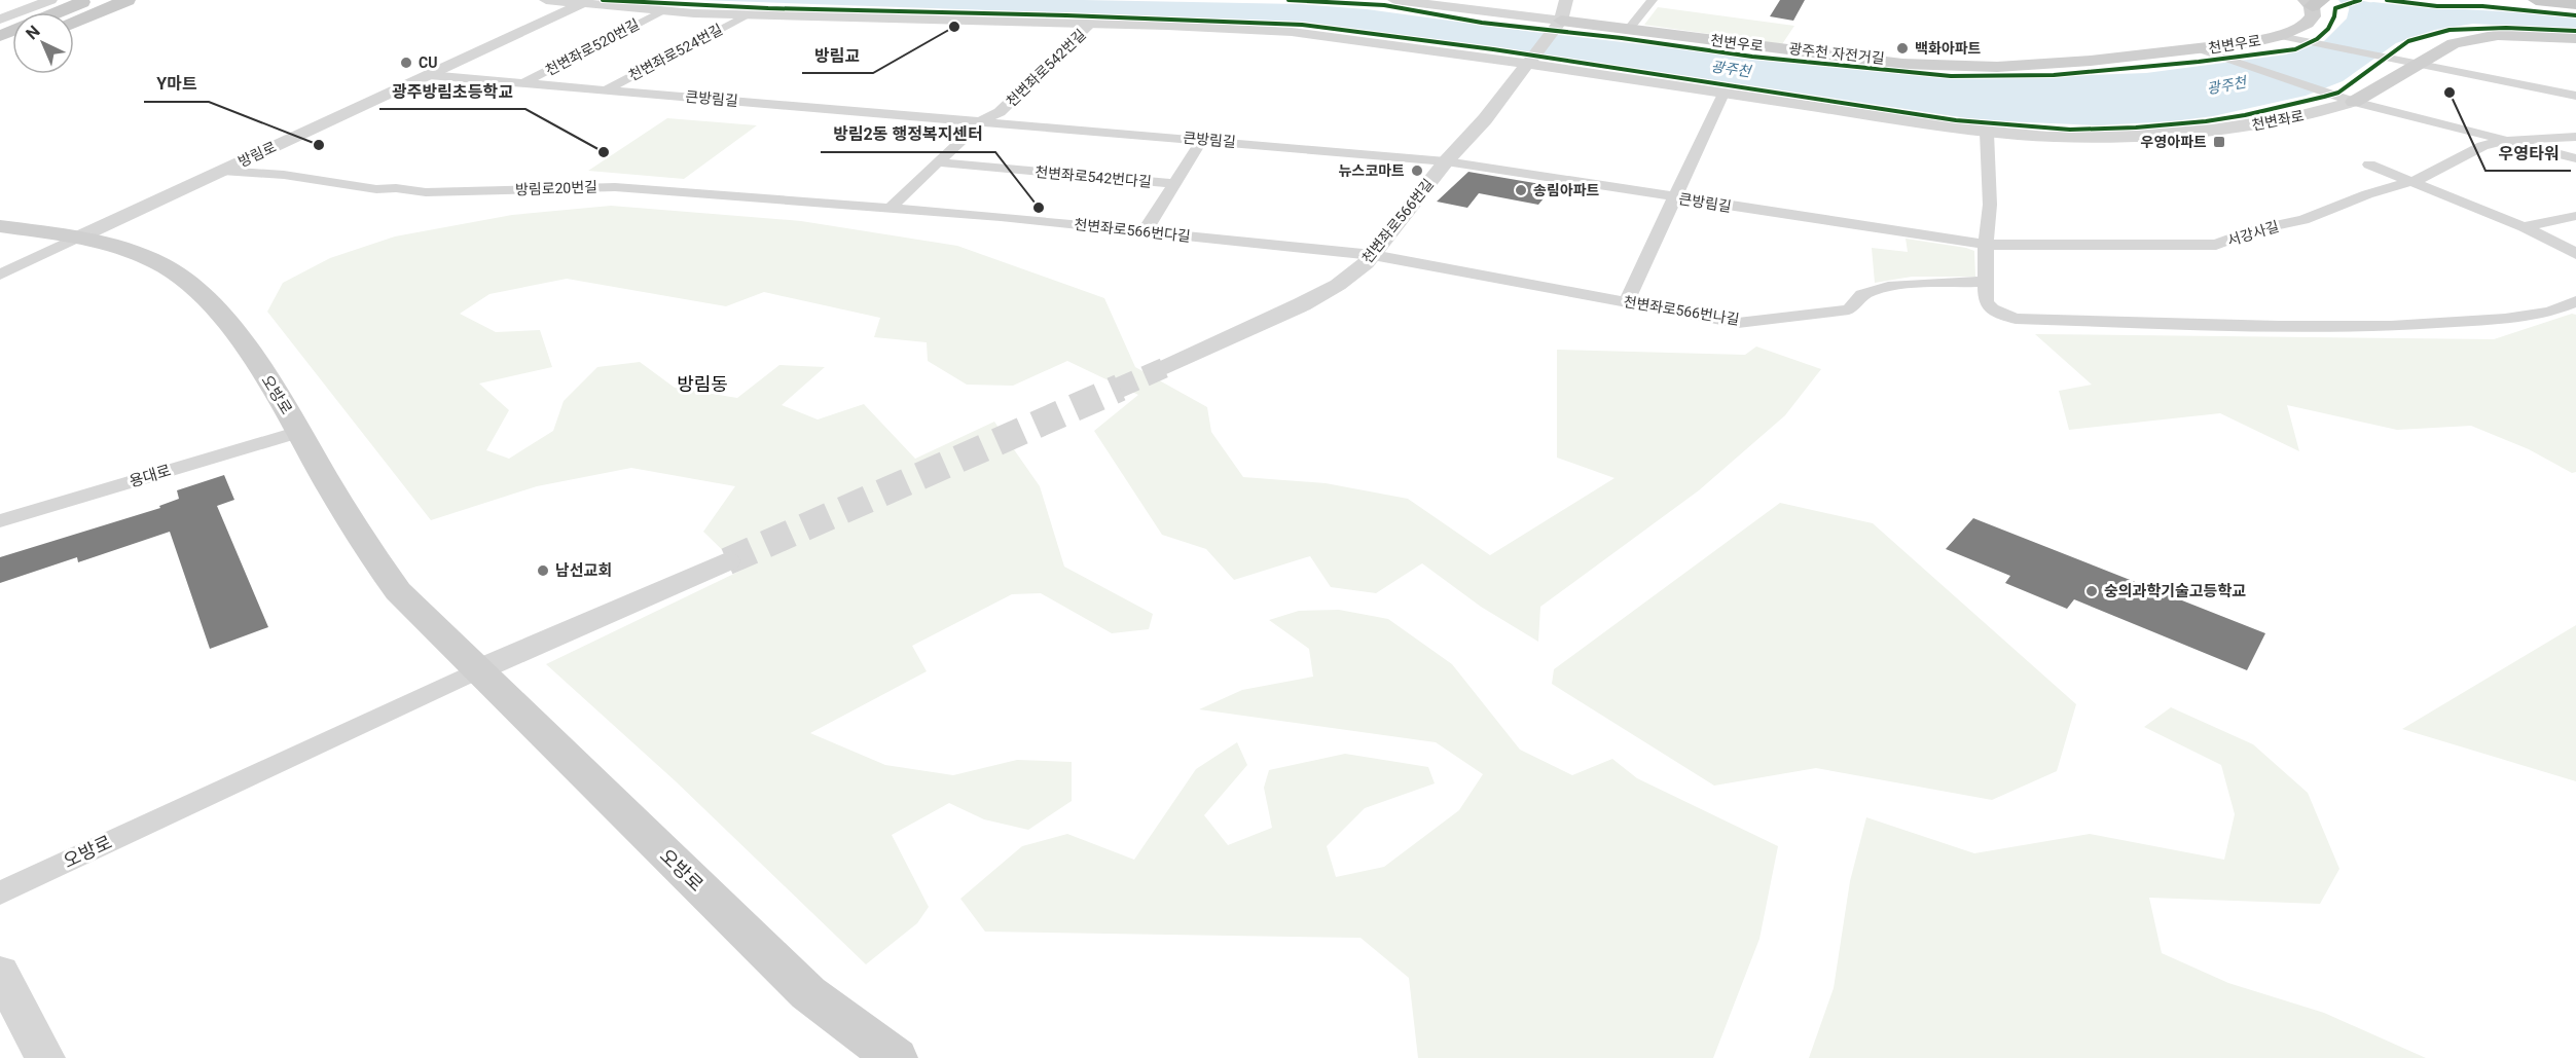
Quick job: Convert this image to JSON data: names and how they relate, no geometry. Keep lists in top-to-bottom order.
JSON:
{
  "streets": {
    "main road": ["천변우로", "천변좌로", "오방로"],
    "street": [
      "천변좌로520번길",
      "천변좌로524번길",
      "천변좌로542번길",
      "큰방림길",
      "방림로",
      "천변좌로542번다길",
      "방림로20번길",
      "천변좌로566번길",
      "천변좌로566번다길",
      "서강사길",
      "천변좌로566번나길",
      "용대로"
    ],
    "cycle path": ["광주천 자전거길"]
  },
  "crossings": [
    ["천변우로", "천변좌로566번길"],
    ["천변좌로520번길", "큰방림길"],
    ["천변좌로520번길", "천변좌로"],
    ["천변좌로524번길", "큰방림길"],
    ["천변좌로524번길", "천변좌로"],
    ["천변좌로542번길", "큰방림길"],
    ["천변좌로542번길", "천변좌로"],
    ["천변좌로542번길", "천변좌로542번다길"],
    ["천변좌로542번길", "방림로20번길"],
    ["천변좌로542번길", "천변좌로566번다길"],
    ["큰방림길", "방림로"],
    ["큰방림길", "천변좌로566번길"],
    ["큰방림길", "서강사길"],
    ["천변좌로", "방림로"],
    ["천변좌로", "천변좌로566번길"],
    ["방림로", "방림로20번길"],
    ["방림로", "오방로"],
    ["방림로20번길", "천변좌로566번다길"],
    ["천변좌로566번길", "천변좌로566번다길"],
    ["천변좌로566번길", "천변좌로566번나길"],
    ["천변좌로566번다길", "천변좌로566번나길"],
    ["오방로", "용대로"]
  ],
  "districts": ["방림동"],
  "water": ["광주천"],
  "places": {
    "other": [
      "방림교",
      "백화아파트",
      "CU",
      "우영타워",
      "Y마트",
      "광주방림초등학교",
      "뉴스코마트",
      "송림아파트",
      "방림2동 행정복지센터",
      "남선교회",
      "숭의과학기술고등학교"
    ],
    "transit": ["우영아파트"]
  },
  "north": "top left"
}
